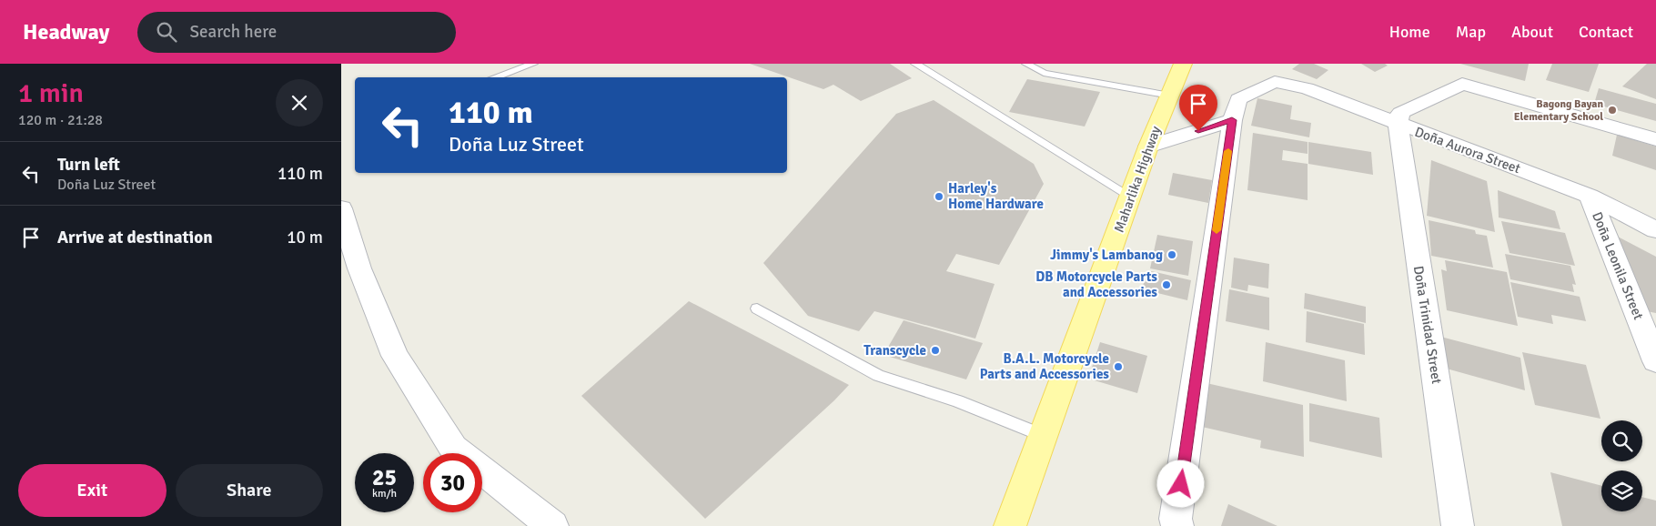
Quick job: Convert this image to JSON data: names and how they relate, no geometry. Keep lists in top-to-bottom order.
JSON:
{
  "streets": {
    "main road": ["Maharlika Highway"],
    "street": ["Doña Aurora Street", "Doña Leonila Street", "Doña Trinidad Street"]
  },
  "crossings": [
    ["Doña Aurora Street", "Doña Leonila Street"],
    ["Doña Aurora Street", "Doña Trinidad Street"]
  ],
  "places": [
    "Bagong Bayan Elementary School",
    "Harley's Home Hardware",
    "Jimmy's Lambanog",
    "DB Motorcycle Parts and Accessories",
    "Transcycle",
    "B.A.L. Motorcycle Parts and Accessories"
  ],
  "page": {
    "header": "Headway",
    "search": "Search here",
    "nav": [
      "Home",
      "Map",
      "About",
      "Contact"
    ],
    "heading": ["1 min", "120 m · 21:28"],
    "turn": ["110 m", "Doña Luz Street"],
    "list": [
      {
        "name": "Turn left",
        "note": "Doña Luz Street",
        "value": "110 m"
      },
      {
        "name": "Arrive at destination",
        "value": "10 m"
      }
    ],
    "speed": "25 km/h",
    "limit": "30",
    "buttons": ["Exit", "Share"]
  }
}
